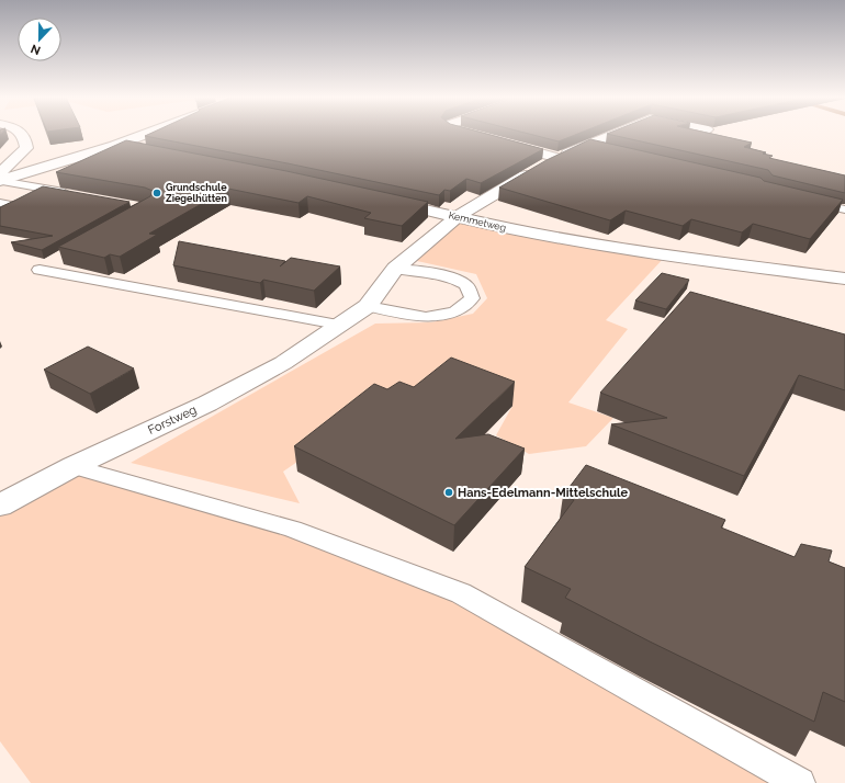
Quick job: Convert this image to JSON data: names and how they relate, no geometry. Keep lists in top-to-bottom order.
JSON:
{
  "streets": {
    "street": ["Kemmetweg", "Forstweg"]
  },
  "crossings": [
    ["Kemmetweg", "Forstweg"]
  ],
  "places": ["Grundschule Ziegelhütten", "Hans-Edelmann-Mittelschule"],
  "north": "bottom"
}
